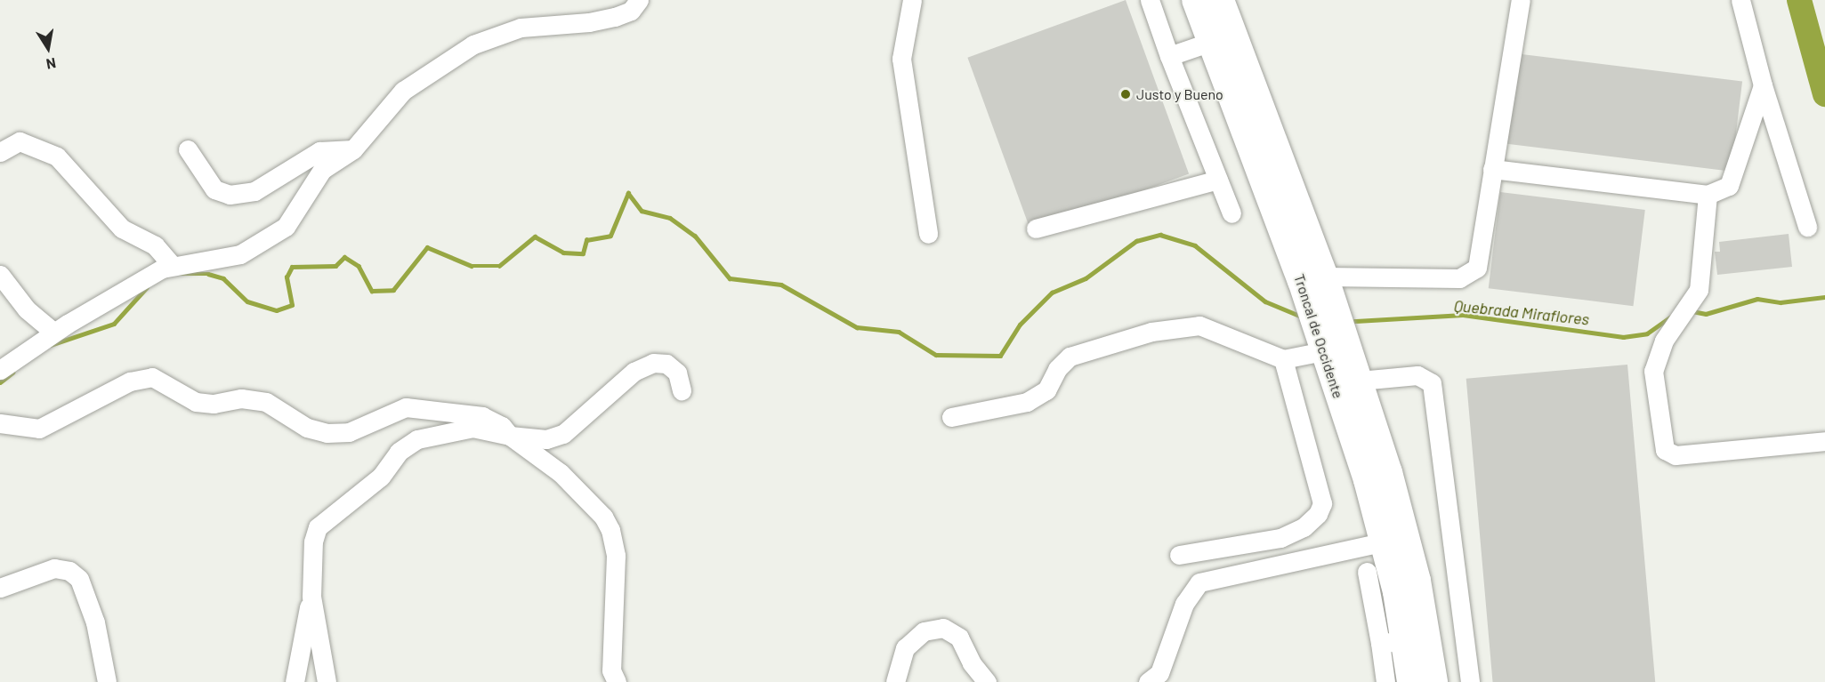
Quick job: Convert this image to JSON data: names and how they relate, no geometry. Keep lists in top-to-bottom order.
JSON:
{
  "streets": {
    "highway": ["Troncal de Occidente"]
  },
  "water": ["Quebrada Miraflores"],
  "places": ["Justo y Bueno"],
  "north": "bottom"
}
